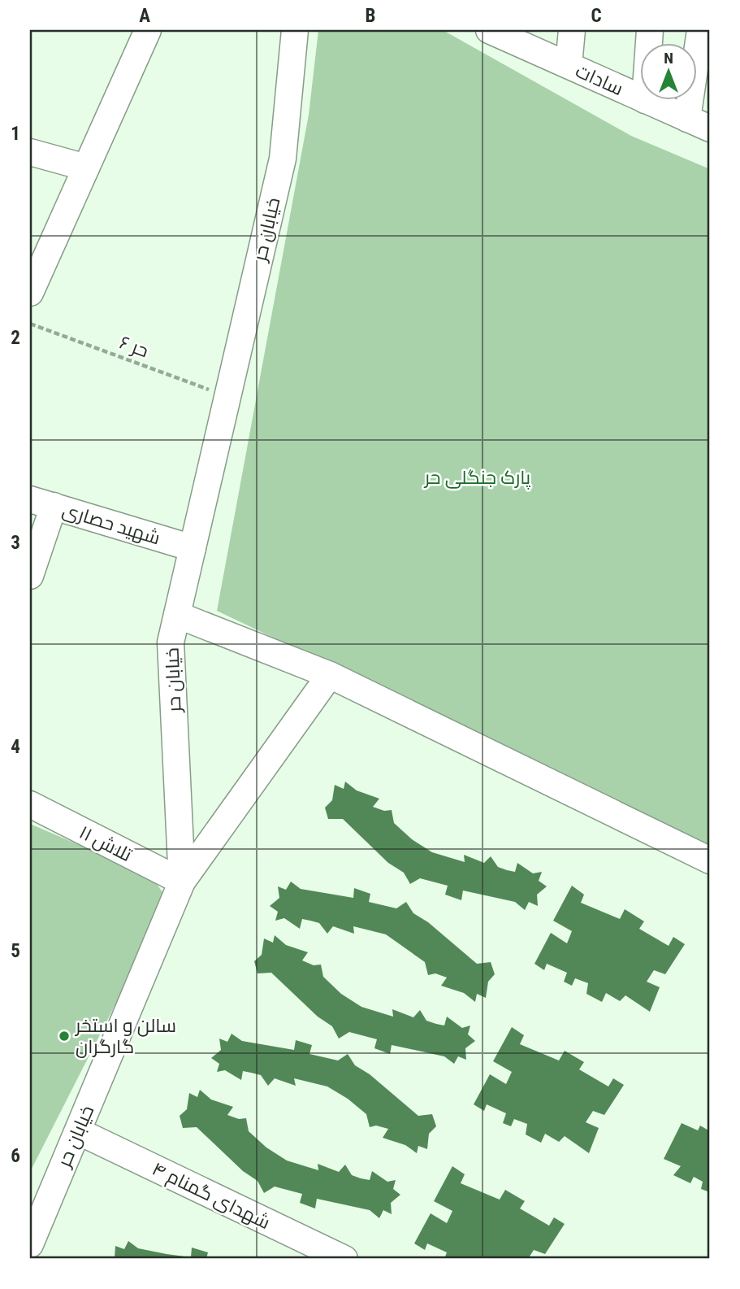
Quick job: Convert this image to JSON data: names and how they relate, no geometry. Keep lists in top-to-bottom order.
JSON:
{
  "streets": {
    "street": [
      "سادات",
      "خیابان حر",
      "شهید حصاری",
      "تلاش ۱۱",
      "شهدای گمنام ۴"
    ],
    "path": ["حر ۶"]
  },
  "crossings": [
    ["خیابان حر", "حر ۶"],
    ["خیابان حر", "شهید حصاری"],
    ["خیابان حر", "تلاش ۱۱"],
    ["خیابان حر", "شهدای گمنام ۴"]
  ],
  "parks": ["پارک جنگلی حر"],
  "places": ["سالن و استخر گارگران"],
  "north": "top",
  "grid": {
    "columns": ["A", "B", "C"],
    "rows": [
      "1",
      "2",
      "3",
      "4",
      "5",
      "6"
    ]
  }
}
